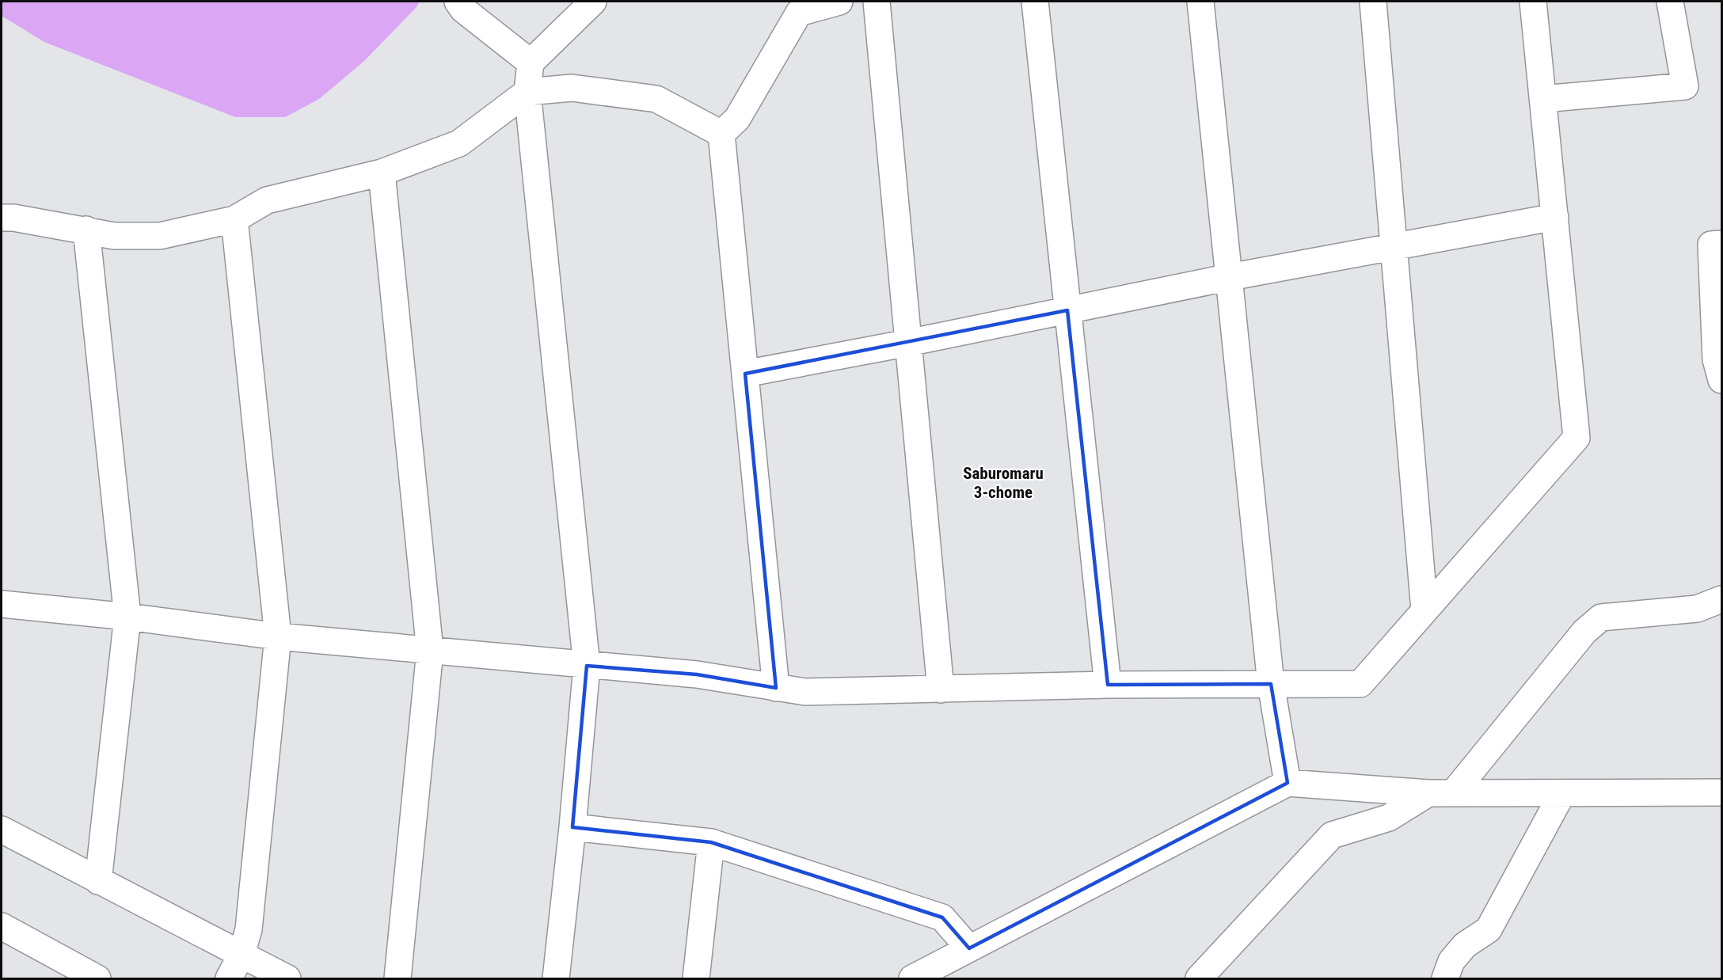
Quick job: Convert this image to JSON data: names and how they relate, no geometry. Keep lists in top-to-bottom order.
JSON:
{
  "districts": ["Saburomaru 3-chome"]
}
